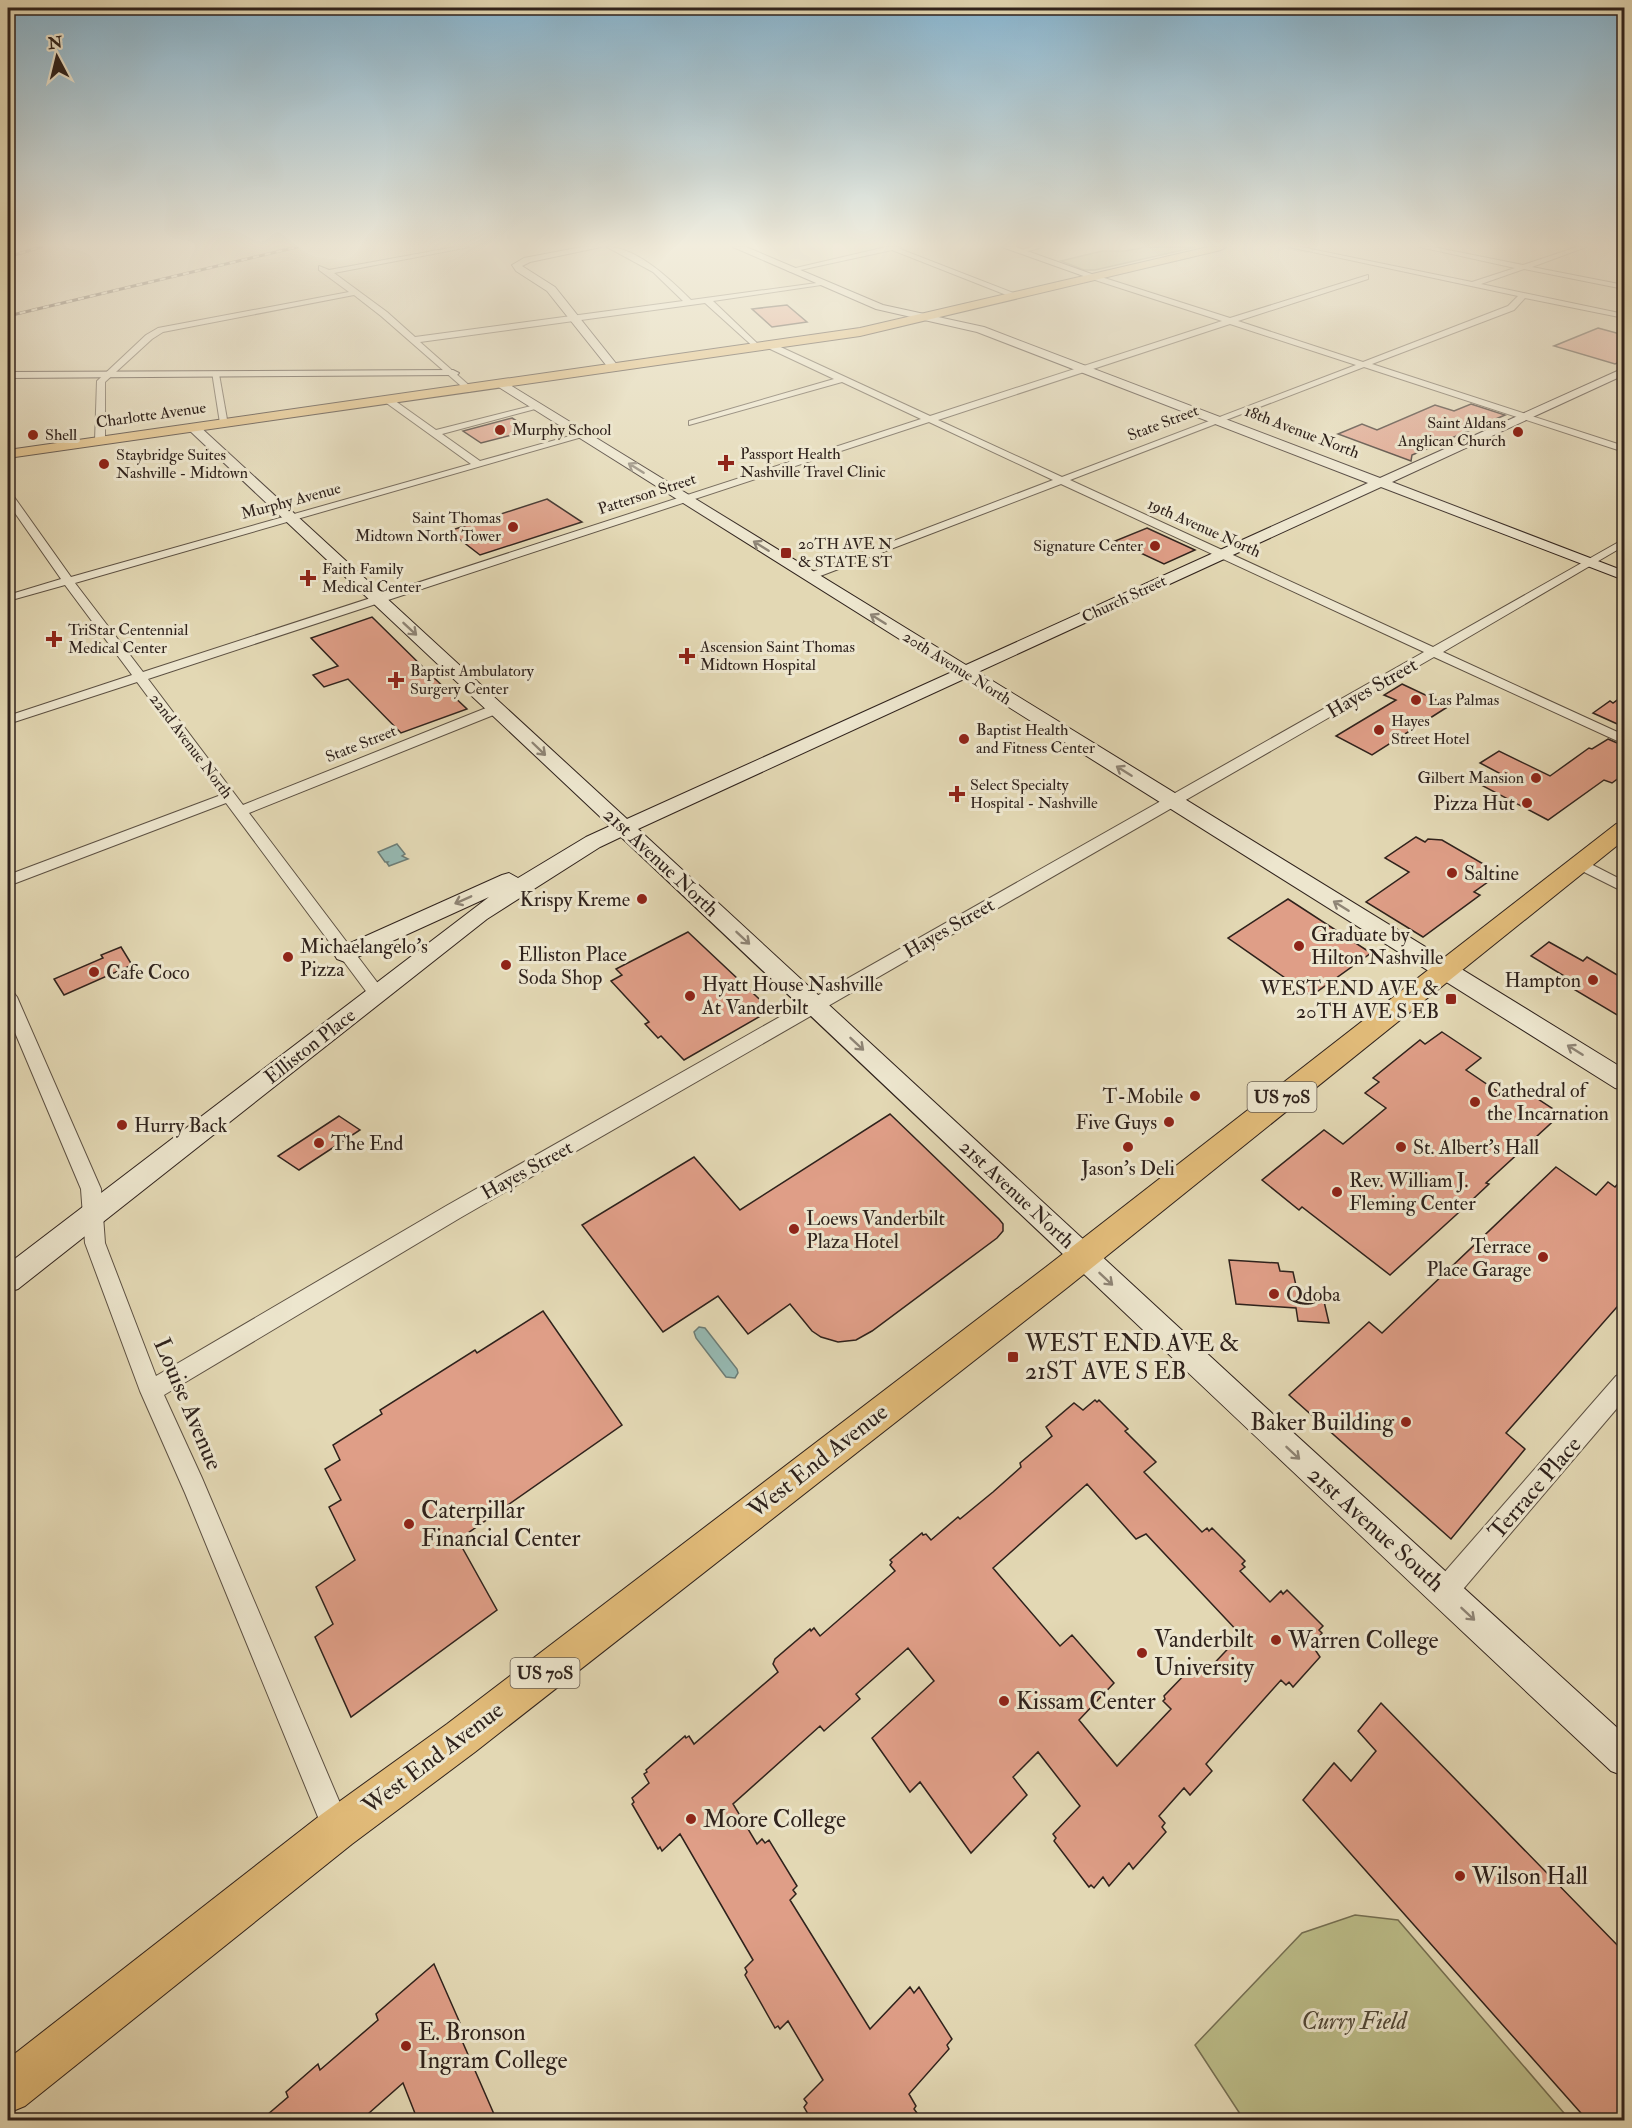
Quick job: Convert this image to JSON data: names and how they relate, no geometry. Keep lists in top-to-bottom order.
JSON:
{
  "streets": {
    "main road": [
      "Charlotte Avenue",
      "18th Avenue North",
      "Church Street",
      "20th Avenue North",
      "21st Avenue North",
      "Elliston Place",
      "US 70S",
      "West End Avenue",
      "21st Avenue South"
    ],
    "street": [
      "State Street",
      "Patterson Street",
      "Murphy Avenue",
      "19th Avenue North",
      "Hayes Street",
      "22nd Avenue North",
      "Louise Avenue",
      "Terrace Place"
    ]
  },
  "crossings": [
    ["Charlotte Avenue", "19th Avenue North"],
    ["Charlotte Avenue", "20th Avenue North"],
    ["Charlotte Avenue", "21st Avenue North"],
    ["State Street", "18th Avenue North"],
    ["State Street", "19th Avenue North"],
    ["State Street", "20th Avenue North"],
    ["State Street", "22nd Avenue North"],
    ["State Street", "21st Avenue North"],
    ["18th Avenue North", "Patterson Street"],
    ["18th Avenue North", "Church Street"],
    ["18th Avenue North", "Hayes Street"],
    ["Patterson Street", "19th Avenue North"],
    ["Patterson Street", "20th Avenue North"],
    ["Patterson Street", "22nd Avenue North"],
    ["Patterson Street", "21st Avenue North"],
    ["Murphy Avenue", "20th Avenue North"],
    ["Murphy Avenue", "22nd Avenue North"],
    ["Murphy Avenue", "21st Avenue North"],
    ["19th Avenue North", "Church Street"],
    ["19th Avenue North", "Hayes Street"],
    ["Church Street", "20th Avenue North"],
    ["Church Street", "21st Avenue North"],
    ["Church Street", "Elliston Place"],
    ["20th Avenue North", "Hayes Street"],
    ["20th Avenue North", "West End Avenue"],
    ["Hayes Street", "21st Avenue North"],
    ["Hayes Street", "Louise Avenue"],
    ["22nd Avenue North", "Elliston Place"],
    ["21st Avenue North", "Elliston Place"],
    ["21st Avenue North", "West End Avenue"],
    ["21st Avenue North", "21st Avenue South"],
    ["Elliston Place", "Louise Avenue"],
    ["Louise Avenue", "West End Avenue"],
    ["Terrace Place", "21st Avenue South"]
  ],
  "one_way": ["20th Avenue North", "21st Avenue North", "21st Avenue South"],
  "parks": ["Curry Field"],
  "places": {
    "other": [
      "Murphy School",
      "Saint Aldans Anglican Church",
      "Shell",
      "Staybridge Suites Nashville - Midtown",
      "Saint Thomas Midtown North Tower",
      "Signature Center",
      "Las Palmas",
      "Hayes Street Hotel",
      "Baptist Health and Fitness Center",
      "Gilbert Mansion",
      "Pizza Hut",
      "Saltine",
      "Krispy Kreme",
      "Graduate by Hilton Nashville",
      "Michaelangelo’s Pizza",
      "Elliston Place Soda Shop",
      "Cafe Coco",
      "Hampton",
      "Hyatt House Nashville At Vanderbilt",
      "T-Mobile",
      "Cathedral of the Incarnation",
      "Five Guys",
      "Hurry Back",
      "The End",
      "Jason's Deli",
      "St. Albert's Hall",
      "Rev. William J. Fleming Center",
      "Loews Vanderbilt Plaza Hotel",
      "Terrace Place Garage",
      "Qdoba",
      "Baker Building",
      "Caterpillar Financial Center",
      "Warren College",
      "Vanderbilt University",
      "Kissam Center",
      "Moore College",
      "Wilson Hall",
      "E. Bronson Ingram College"
    ],
    "health": [
      "Passport Health Nashville Travel Clinic",
      "Faith Family Medical Center",
      "TriStar Centennial Medical Center",
      "Ascension Saint Thomas Midtown Hospital",
      "Baptist Ambulatory Surgery Center",
      "Select Specialty Hospital - Nashville"
    ],
    "transit": ["20TH AVE N & STATE ST", "WEST END AVE & 20TH AVE S EB", "WEST END AVE & 21ST AVE S EB"]
  },
  "north": "top"
}
